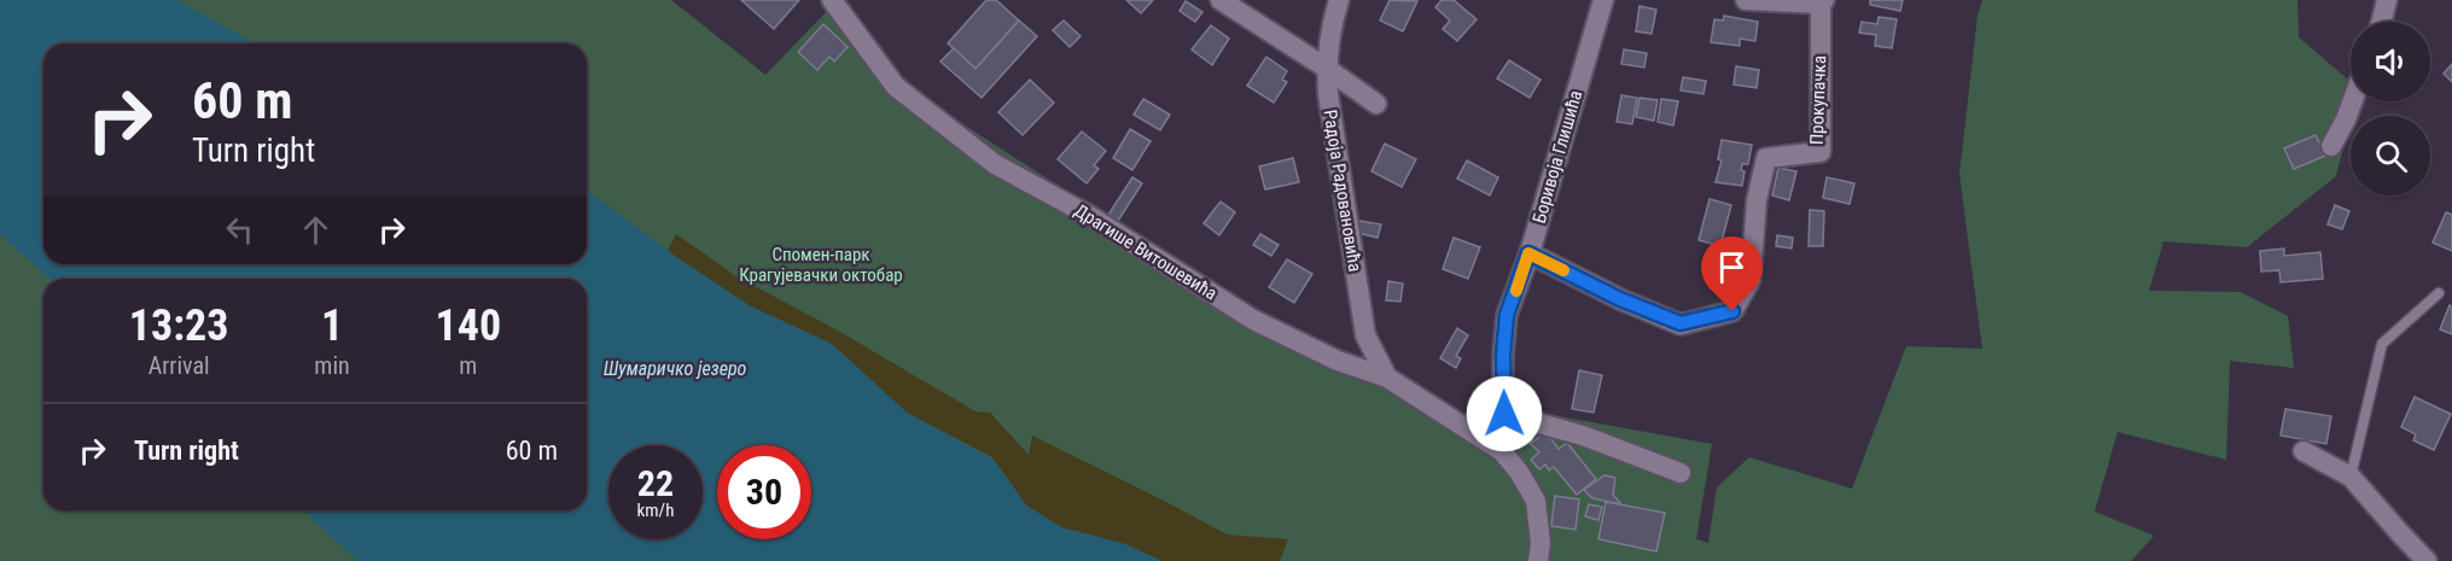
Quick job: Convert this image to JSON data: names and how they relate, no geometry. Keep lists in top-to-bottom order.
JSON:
{
  "streets": {
    "street": [
      "Прокупачка",
      "Боривоја Глишића",
      "Радоја Радовановића",
      "Драгише Витошевића"
    ]
  },
  "crossings": [
    ["Прокупачка", "Боривоја Глишића"],
    ["Боривоја Глишића", "Драгише Витошевића"],
    ["Радоја Радовановића", "Драгише Витошевића"]
  ],
  "water": ["Шумаричко језеро"],
  "parks": ["Спомен-парк Крагујевачки октобар"],
  "page": {
    "turn": ["60 m", "Turn right"],
    "eta": [
      "13:23",
      "Arrival",
      "1",
      "min",
      "140",
      "m"
    ],
    "list": [
      {
        "name": "Turn right",
        "value": "60 m"
      }
    ],
    "speed": "22 km/h",
    "limit": "30"
  }
}
